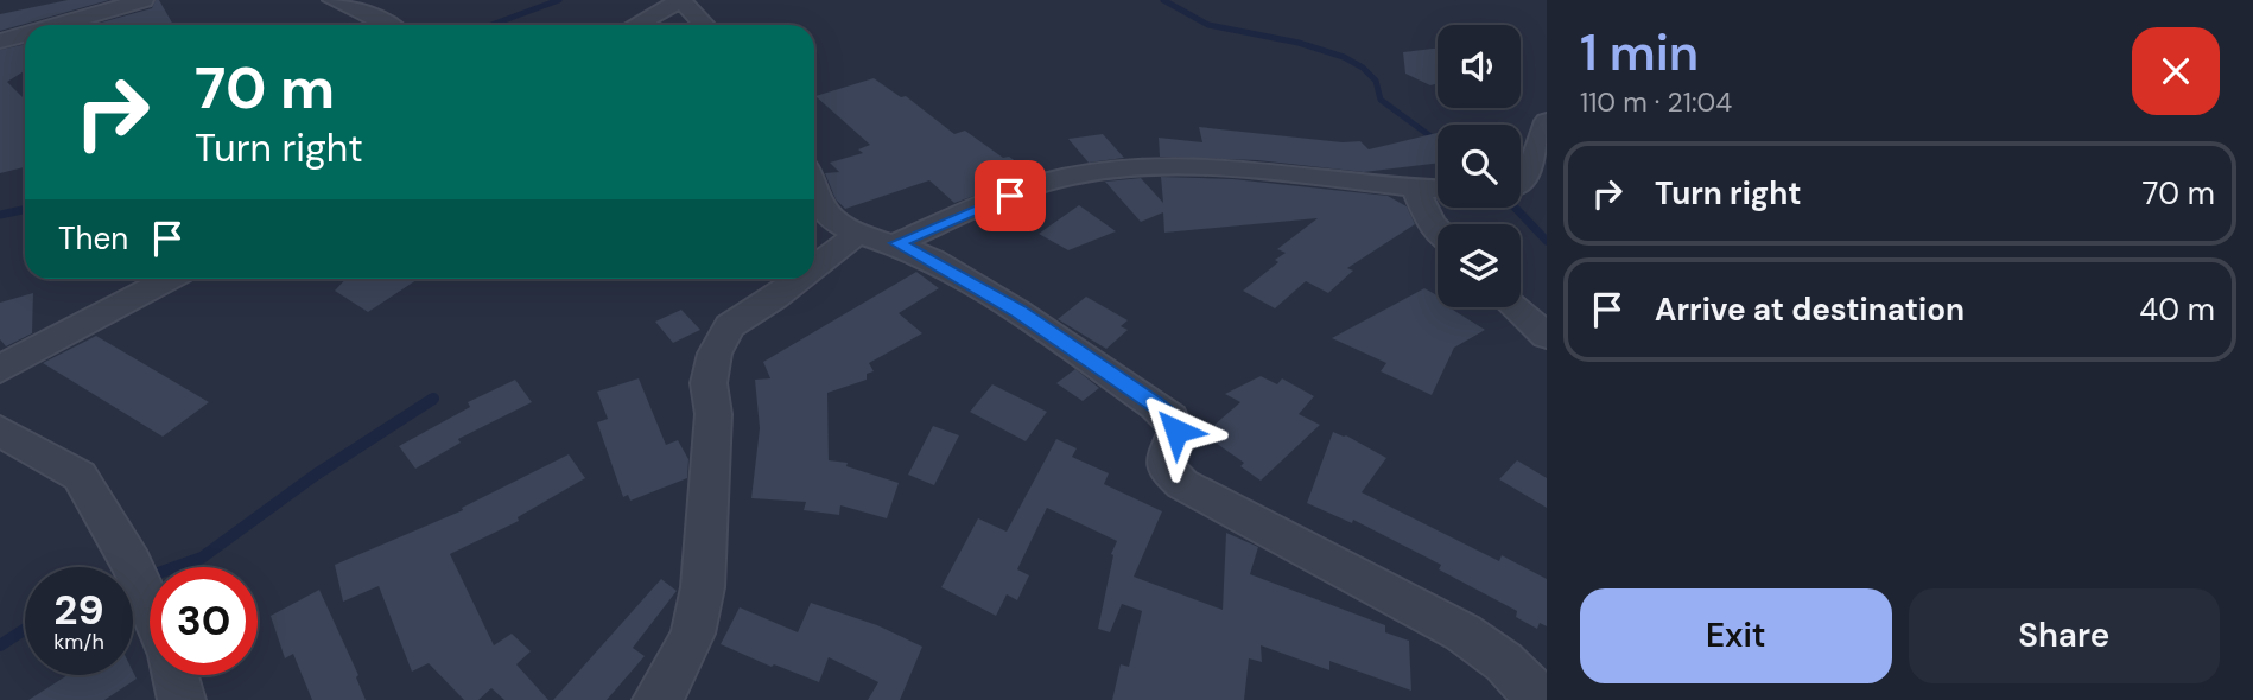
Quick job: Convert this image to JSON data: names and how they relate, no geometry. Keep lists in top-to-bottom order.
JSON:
{
  "page": {
    "heading": ["1 min", "110 m · 21:04"],
    "turn": ["70 m", "Turn right"],
    "list": [
      {
        "name": "Turn right",
        "value": "70 m"
      },
      {
        "name": "Arrive at destination",
        "value": "40 m"
      }
    ],
    "then": "Then",
    "speed": "29 km/h",
    "limit": "30",
    "buttons": ["Exit", "Share"]
  }
}
